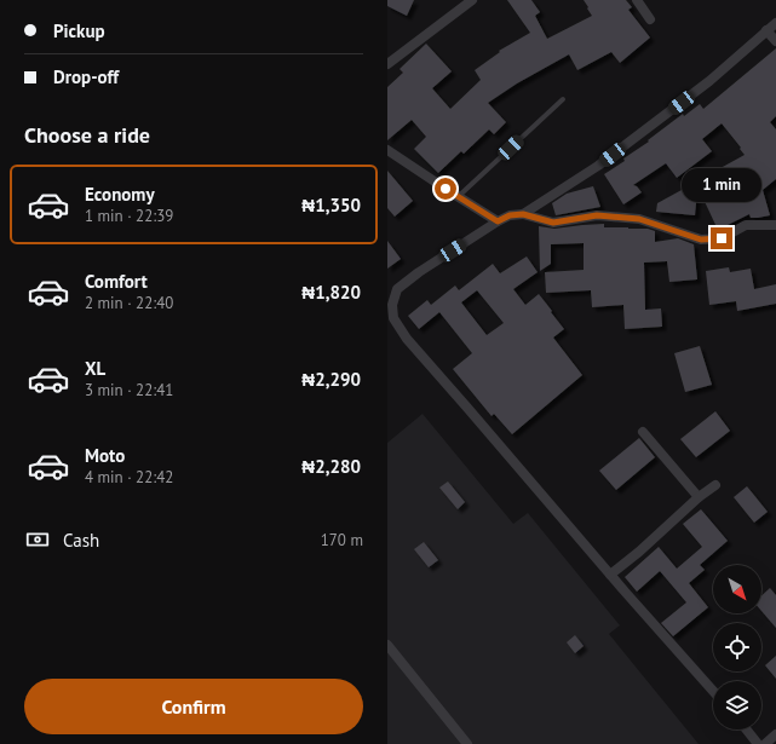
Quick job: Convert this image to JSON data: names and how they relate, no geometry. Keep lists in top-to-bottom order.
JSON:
{
  "north": "bottom right",
  "page": {
    "banner": ["Pickup", "Drop-off"],
    "heading": "Choose a ride",
    "list": [
      {
        "name": "Economy",
        "note": "1 min · 22:39",
        "value": "₦1,350"
      },
      {
        "name": "Comfort",
        "note": "2 min · 22:40",
        "value": "₦1,820"
      },
      {
        "name": "XL",
        "note": "3 min · 22:41",
        "value": "₦2,290"
      },
      {
        "name": "Moto",
        "note": "4 min · 22:42",
        "value": "₦2,280"
      }
    ],
    "bubble": "1 min",
    "pay": ["Cash", "170 m"],
    "buttons": "Confirm"
  }
}
